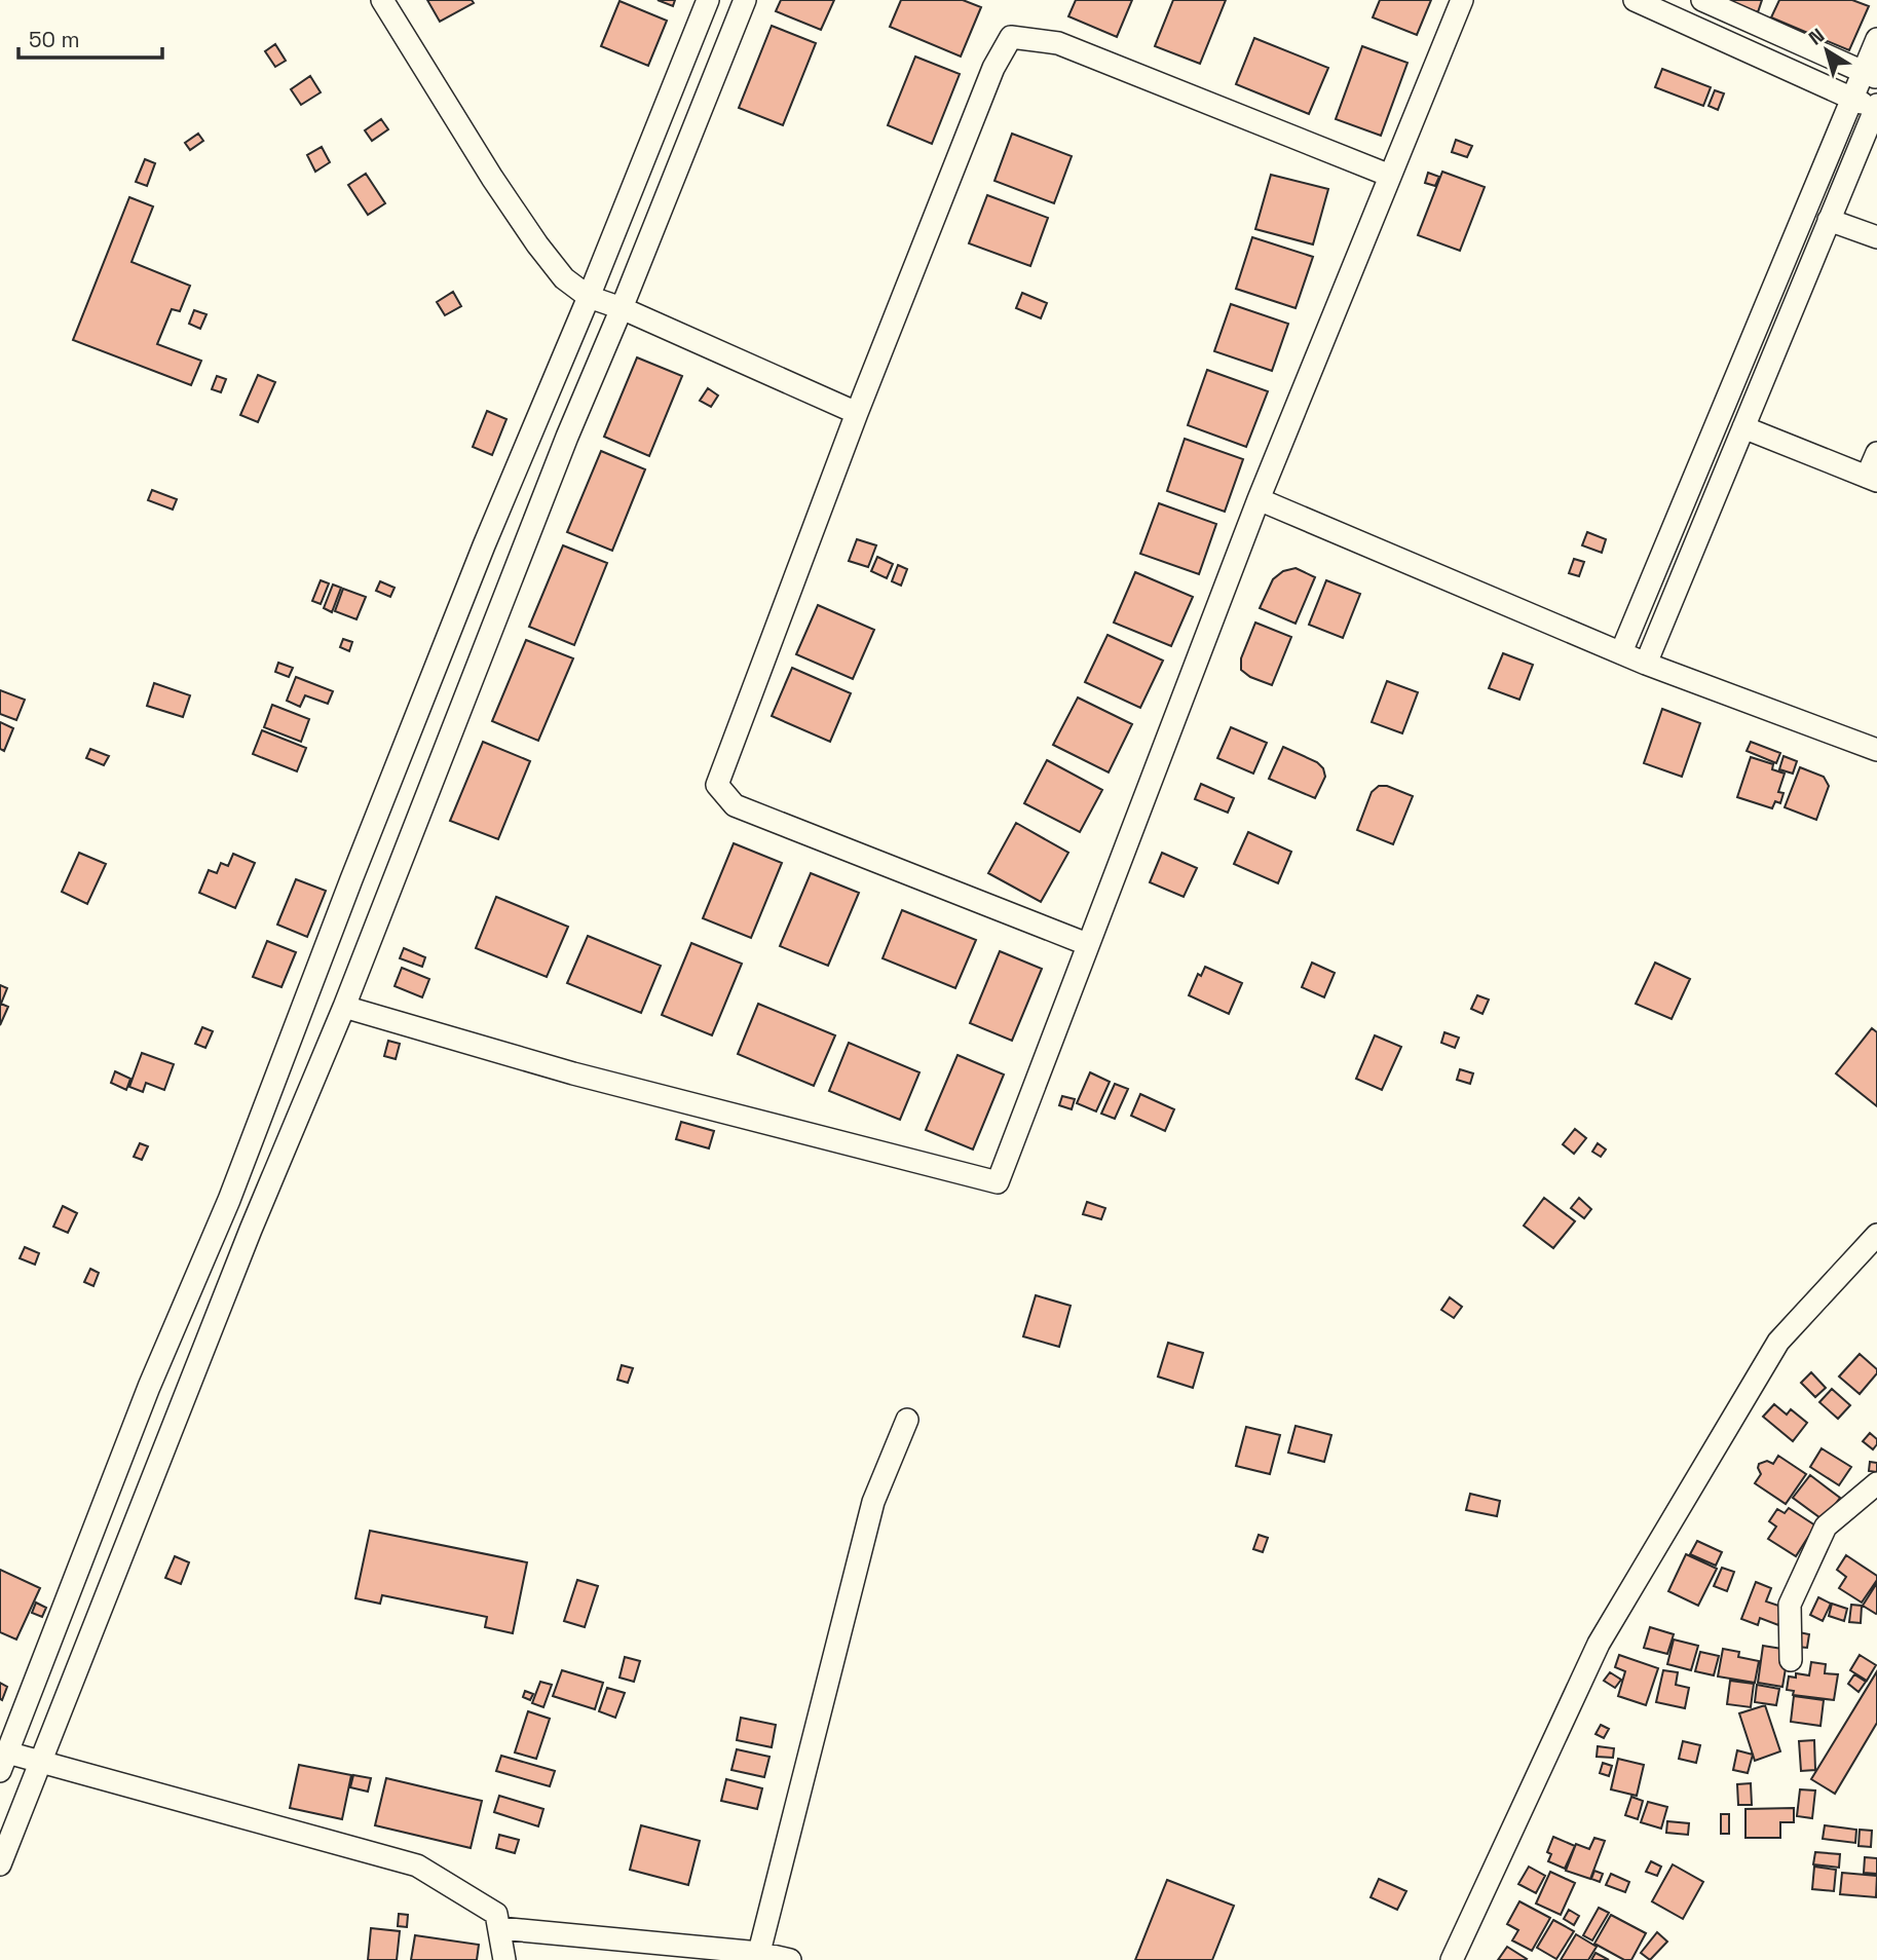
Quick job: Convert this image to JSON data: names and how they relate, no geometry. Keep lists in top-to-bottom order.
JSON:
{
  "scale_bar": "50 m",
  "north": "top left"
}
